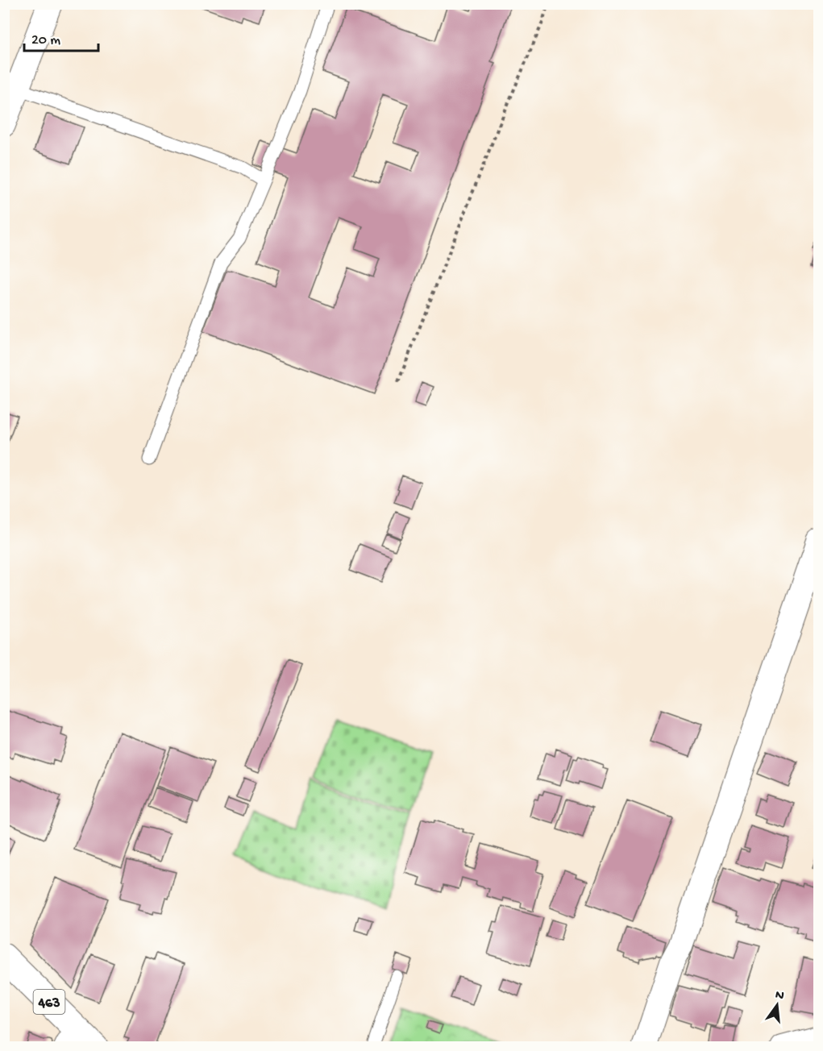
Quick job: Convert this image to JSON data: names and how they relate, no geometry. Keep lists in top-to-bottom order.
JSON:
{
  "streets": {
    "highway": ["463"]
  },
  "scale_bar": "20 m",
  "north": "top"
}
